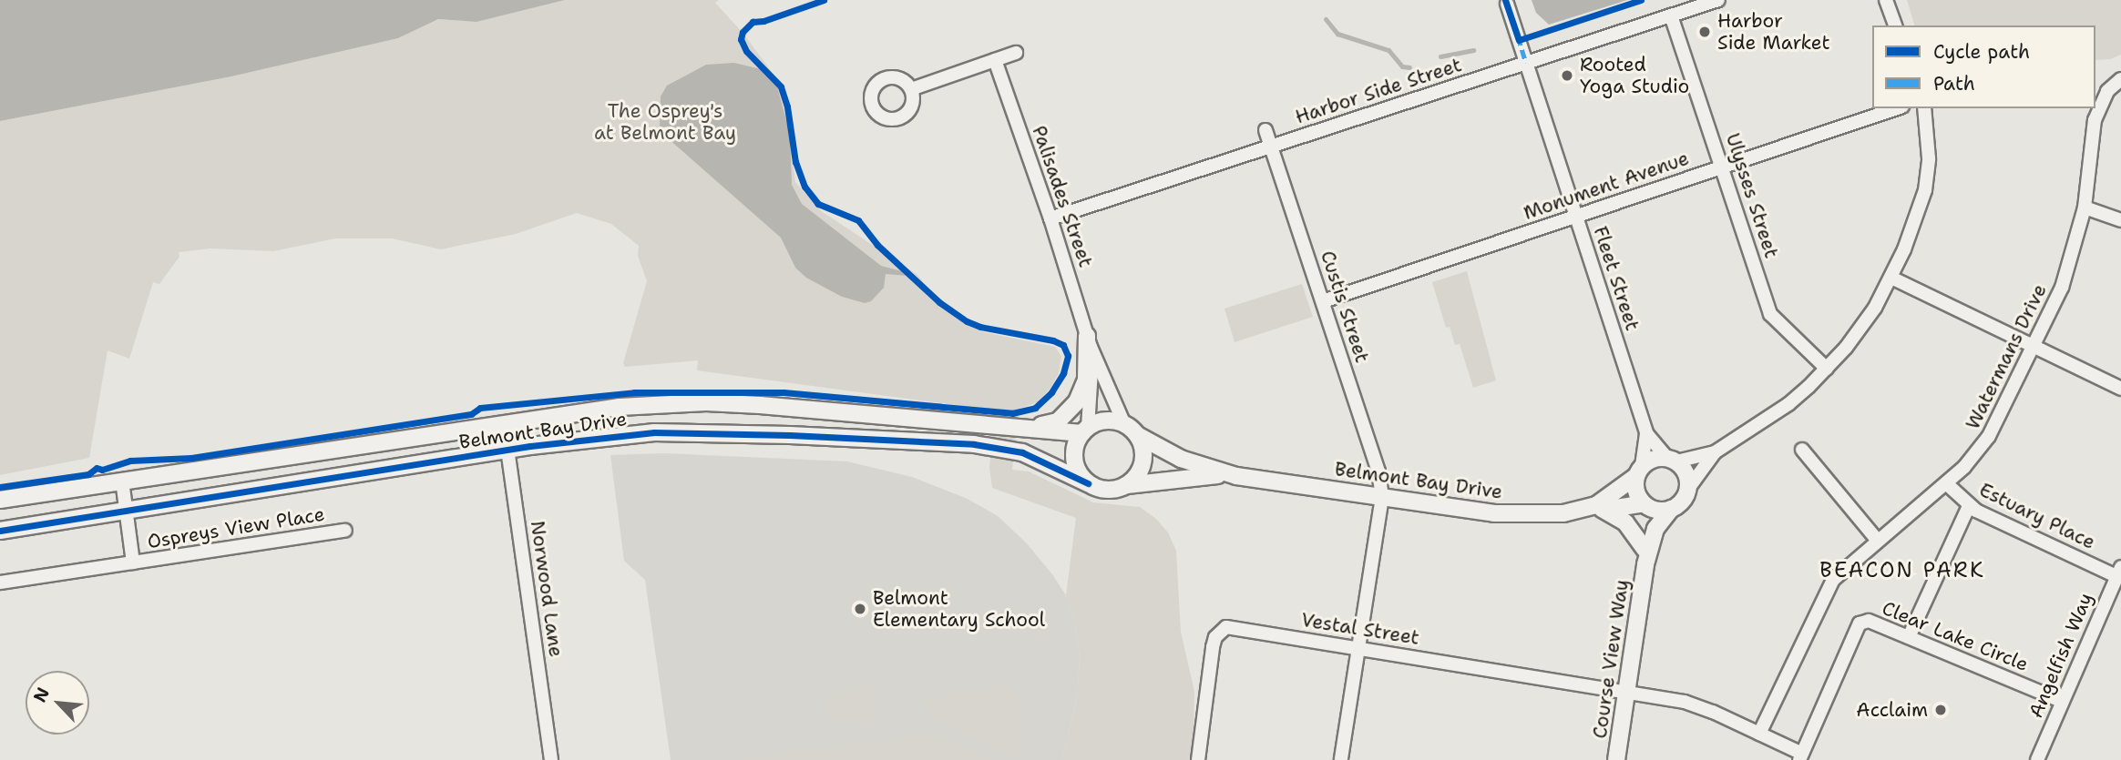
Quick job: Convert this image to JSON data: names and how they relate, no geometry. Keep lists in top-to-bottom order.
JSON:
{
  "streets": {
    "street": [
      "Harbor Side Street",
      "Monument Avenue",
      "Ulysses Street",
      "Palisades Street",
      "Fleet Street",
      "Custis Street",
      "Watermans Drive",
      "Belmont Bay Drive",
      "Estuary Place",
      "Ospreys View Place",
      "Norwood Lane",
      "Vestal Street",
      "Clear Lake Circle",
      "Angelfish Way",
      "Course View Way"
    ]
  },
  "crossings": [
    ["Harbor Side Street", "Ulysses Street"],
    ["Harbor Side Street", "Palisades Street"],
    ["Harbor Side Street", "Fleet Street"],
    ["Harbor Side Street", "Custis Street"],
    ["Monument Avenue", "Ulysses Street"],
    ["Monument Avenue", "Fleet Street"],
    ["Monument Avenue", "Custis Street"],
    ["Ulysses Street", "Belmont Bay Drive"],
    ["Palisades Street", "Belmont Bay Drive"],
    ["Fleet Street", "Belmont Bay Drive"],
    ["Fleet Street", "Course View Way"],
    ["Custis Street", "Belmont Bay Drive"],
    ["Custis Street", "Vestal Street"],
    ["Watermans Drive", "Estuary Place"],
    ["Watermans Drive", "Clear Lake Circle"],
    ["Belmont Bay Drive", "Ospreys View Place"],
    ["Belmont Bay Drive", "Norwood Lane"],
    ["Belmont Bay Drive", "Course View Way"],
    ["Estuary Place", "Angelfish Way"],
    ["Vestal Street", "Clear Lake Circle"],
    ["Vestal Street", "Course View Way"],
    ["Clear Lake Circle", "Angelfish Way"],
    ["Clear Lake Circle", "Course View Way"]
  ],
  "districts": ["BEACON PARK"],
  "parks": ["The Osprey's at Belmont Bay"],
  "places": [
    "Harbor Side Market",
    "Rooted Yoga Studio",
    "Belmont Elementary School",
    "Acclaim"
  ],
  "legend": ["Cycle path", "Path"],
  "north": "top left"
}
